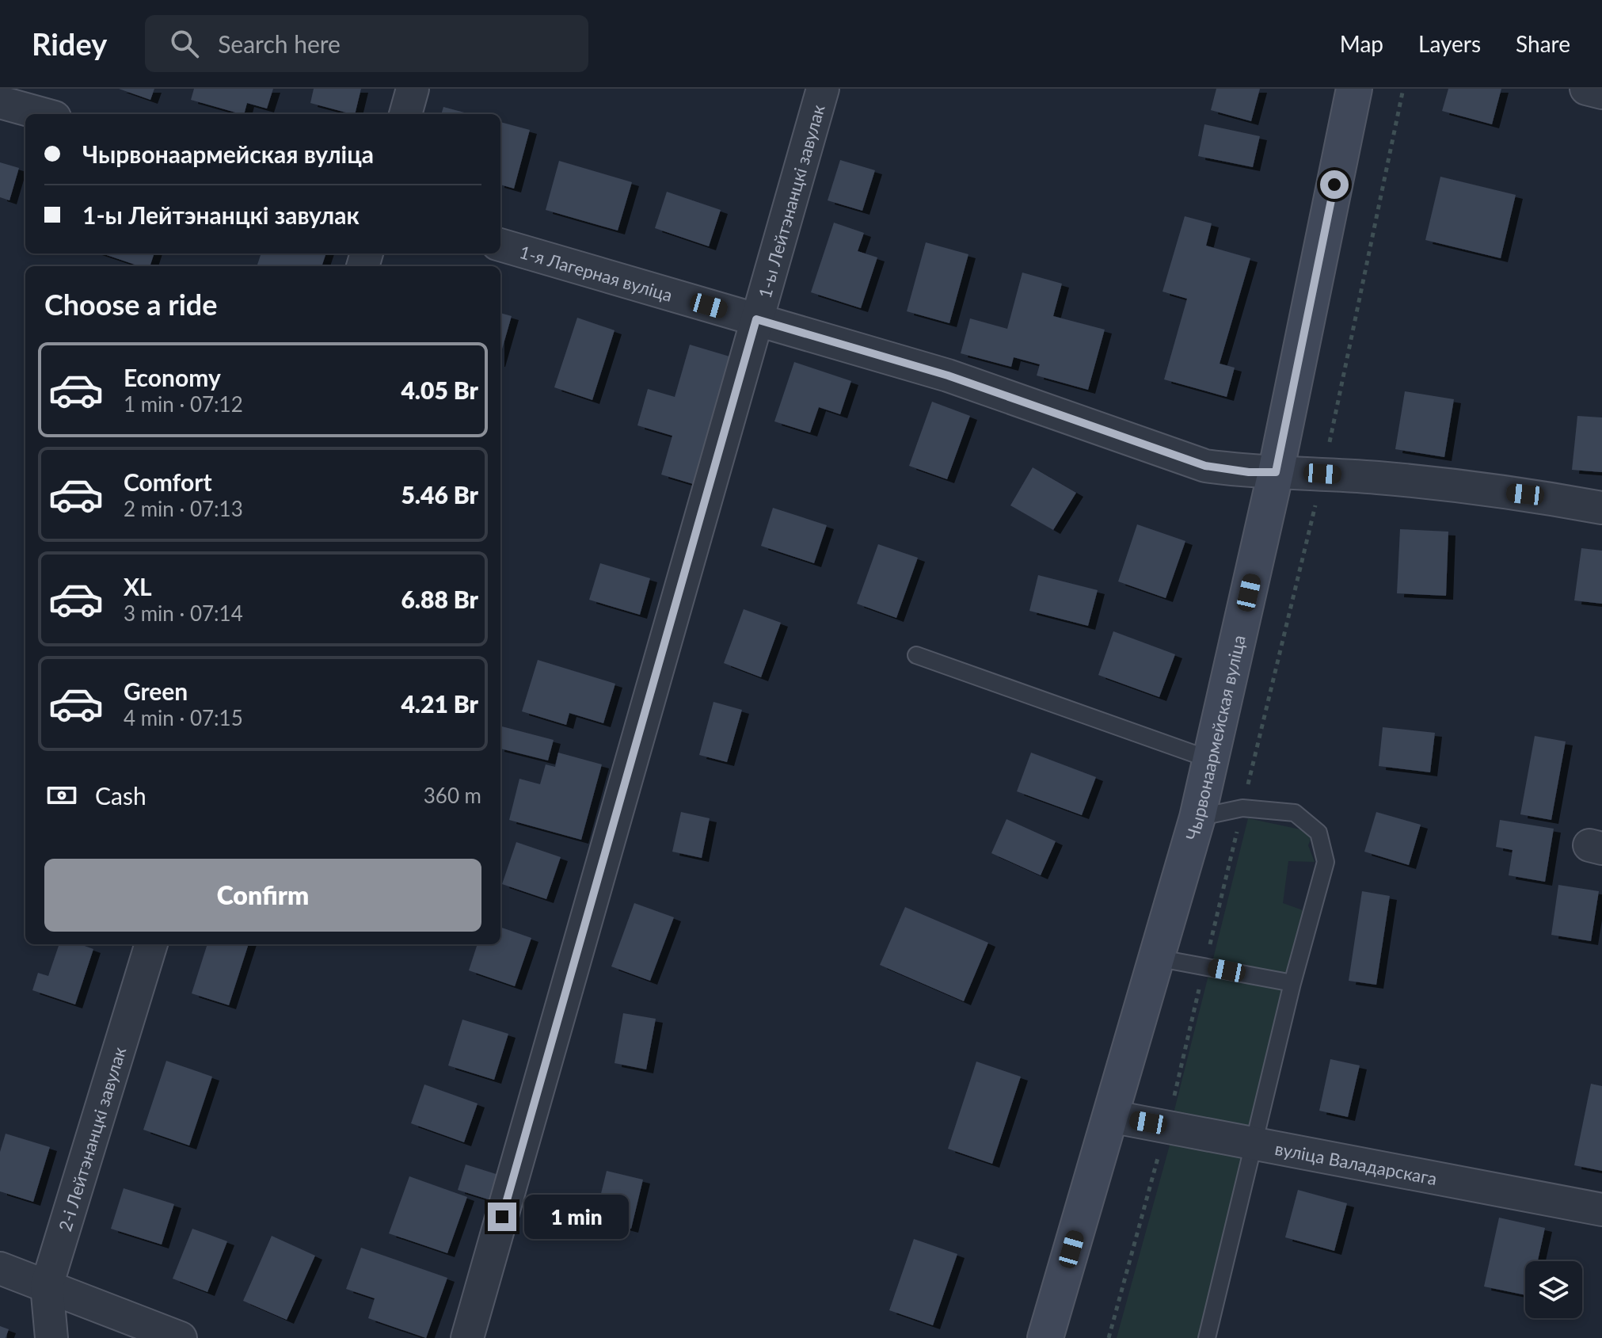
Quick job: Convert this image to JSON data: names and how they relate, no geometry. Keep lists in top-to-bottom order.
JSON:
{
  "streets": {
    "main road": ["Чырвонаармейская вуліца"],
    "street": [
      "1-ы Лейтэнанцкі завулак",
      "1-я Лагерная вуліца",
      "2-і Лейтэнанцкі завулак",
      "вуліца Валадарскага"
    ]
  },
  "crossings": [
    ["1-ы Лейтэнанцкі завулак", "1-я Лагерная вуліца"],
    ["1-я Лагерная вуліца", "Чырвонаармейская вуліца"],
    ["Чырвонаармейская вуліца", "вуліца Валадарскага"]
  ],
  "page": {
    "header": "Ridey",
    "search": "Search here",
    "nav": ["Map", "Layers", "Share"],
    "banner": ["Чырвонаармейская вуліца", "1-ы Лейтэнанцкі завулак"],
    "heading": "Choose a ride",
    "list": [
      {
        "name": "Economy",
        "note": "1 min · 07:12",
        "value": "4.05 Br"
      },
      {
        "name": "Comfort",
        "note": "2 min · 07:13",
        "value": "5.46 Br"
      },
      {
        "name": "XL",
        "note": "3 min · 07:14",
        "value": "6.88 Br"
      },
      {
        "name": "Green",
        "note": "4 min · 07:15",
        "value": "4.21 Br"
      }
    ],
    "pay": ["Cash", "360 m"],
    "buttons": "Confirm",
    "bubble": "1 min"
  }
}
